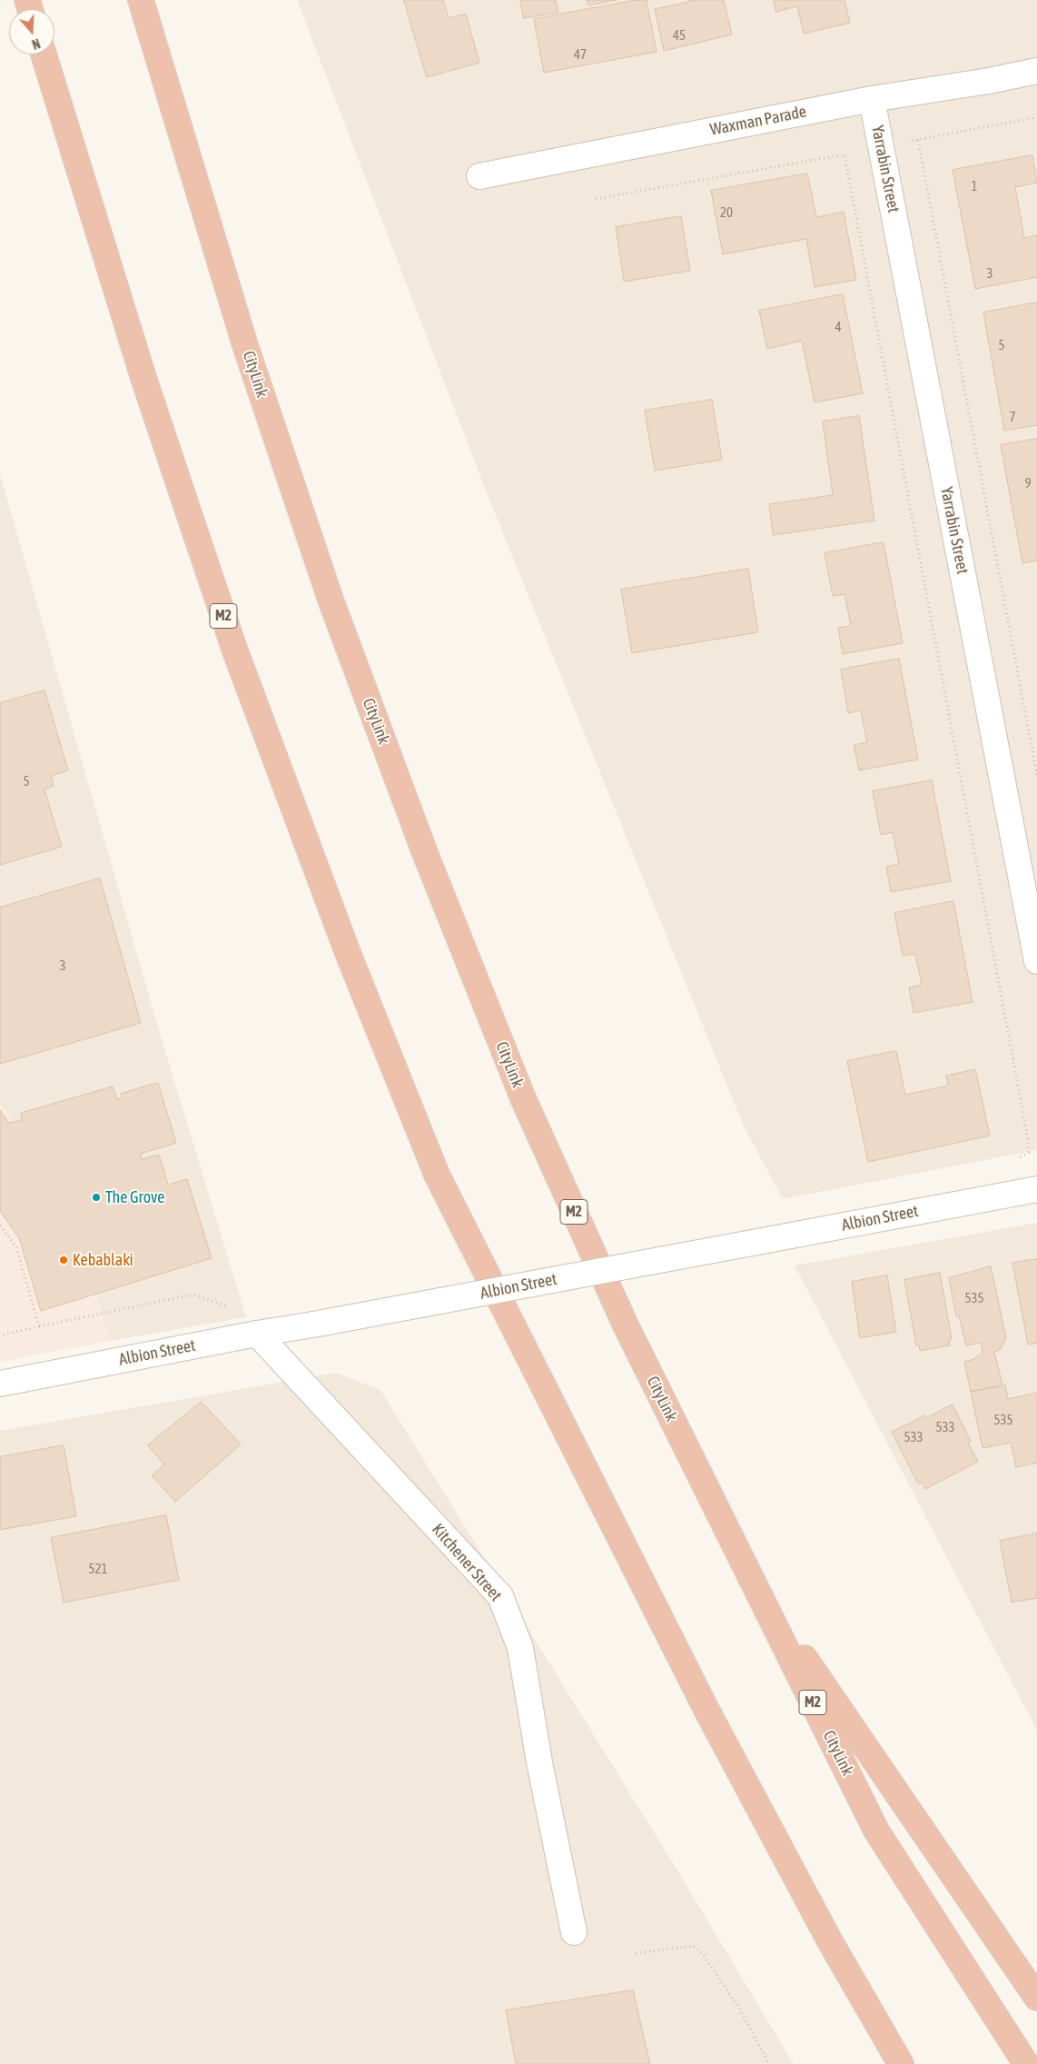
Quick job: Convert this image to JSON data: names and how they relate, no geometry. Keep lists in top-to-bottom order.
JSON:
{
  "streets": {
    "highway": ["CityLink", "M2"],
    "street": [
      "Waxman Parade",
      "Yarrabin Street",
      "Albion Street",
      "Kitchener Street"
    ]
  },
  "crossings": [
    ["Waxman Parade", "Yarrabin Street"],
    ["Albion Street", "Kitchener Street"]
  ],
  "places": ["The Grove", "Kebablaki"],
  "house_numbers": [
    "45",
    "47",
    "1",
    "20",
    "3",
    "4",
    "5",
    "7",
    "9",
    "5",
    "3",
    "535",
    "535",
    "533",
    "533",
    "521"
  ],
  "north": "bottom"
}
